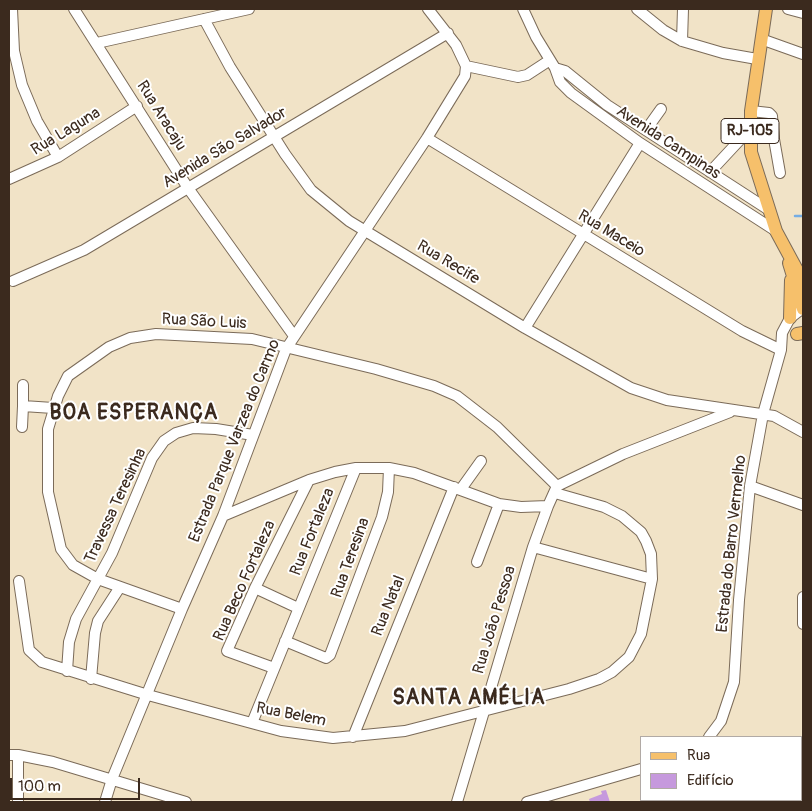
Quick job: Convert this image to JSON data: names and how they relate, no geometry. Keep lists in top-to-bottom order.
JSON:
{
  "streets": {
    "main road": ["RJ-105"],
    "street": [
      "Rua Aracaju",
      "Rua Laguna",
      "Avenida Campinas",
      "Avenida São Salvador",
      "Rua Maceio",
      "Rua Recife",
      "Rua São Luis",
      "Estrada Parque Varzea do Carmo",
      "Travessa Teresinha",
      "Rua Fortaleza",
      "Estrada do Barro Vermelho",
      "Rua Teresina",
      "Rua Beco Fortaleza",
      "Rua Natal",
      "Rua João Pessoa",
      "Rua Belem"
    ]
  },
  "crossings": [
    ["Rua Aracaju", "Rua Laguna"],
    ["Rua Aracaju", "Avenida São Salvador"],
    ["Rua Aracaju", "Estrada Parque Varzea do Carmo"],
    ["RJ-105", "Avenida Campinas"],
    ["RJ-105", "Estrada do Barro Vermelho"],
    ["Avenida São Salvador", "Rua Recife"],
    ["Rua Maceio", "Estrada Parque Varzea do Carmo"],
    ["Rua Maceio", "Estrada do Barro Vermelho"],
    ["Rua Recife", "Estrada Parque Varzea do Carmo"],
    ["Rua Recife", "Estrada do Barro Vermelho"],
    ["Rua São Luis", "Estrada Parque Varzea do Carmo"],
    ["Rua São Luis", "Travessa Teresinha"],
    ["Rua São Luis", "Rua Belem"],
    ["Estrada Parque Varzea do Carmo", "Travessa Teresinha"],
    ["Estrada Parque Varzea do Carmo", "Rua Belem"],
    ["Travessa Teresinha", "Rua Belem"],
    ["Rua Fortaleza", "Rua Teresina"],
    ["Rua Fortaleza", "Rua Beco Fortaleza"],
    ["Rua Fortaleza", "Rua Belem"],
    ["Rua Natal", "Rua Belem"],
    ["Rua João Pessoa", "Rua Belem"]
  ],
  "districts": ["BOA ESPERANÇA", "SANTA AMÉLIA"],
  "legend": ["Rua", "Edifício"],
  "scale_bar": "100 m"
}
